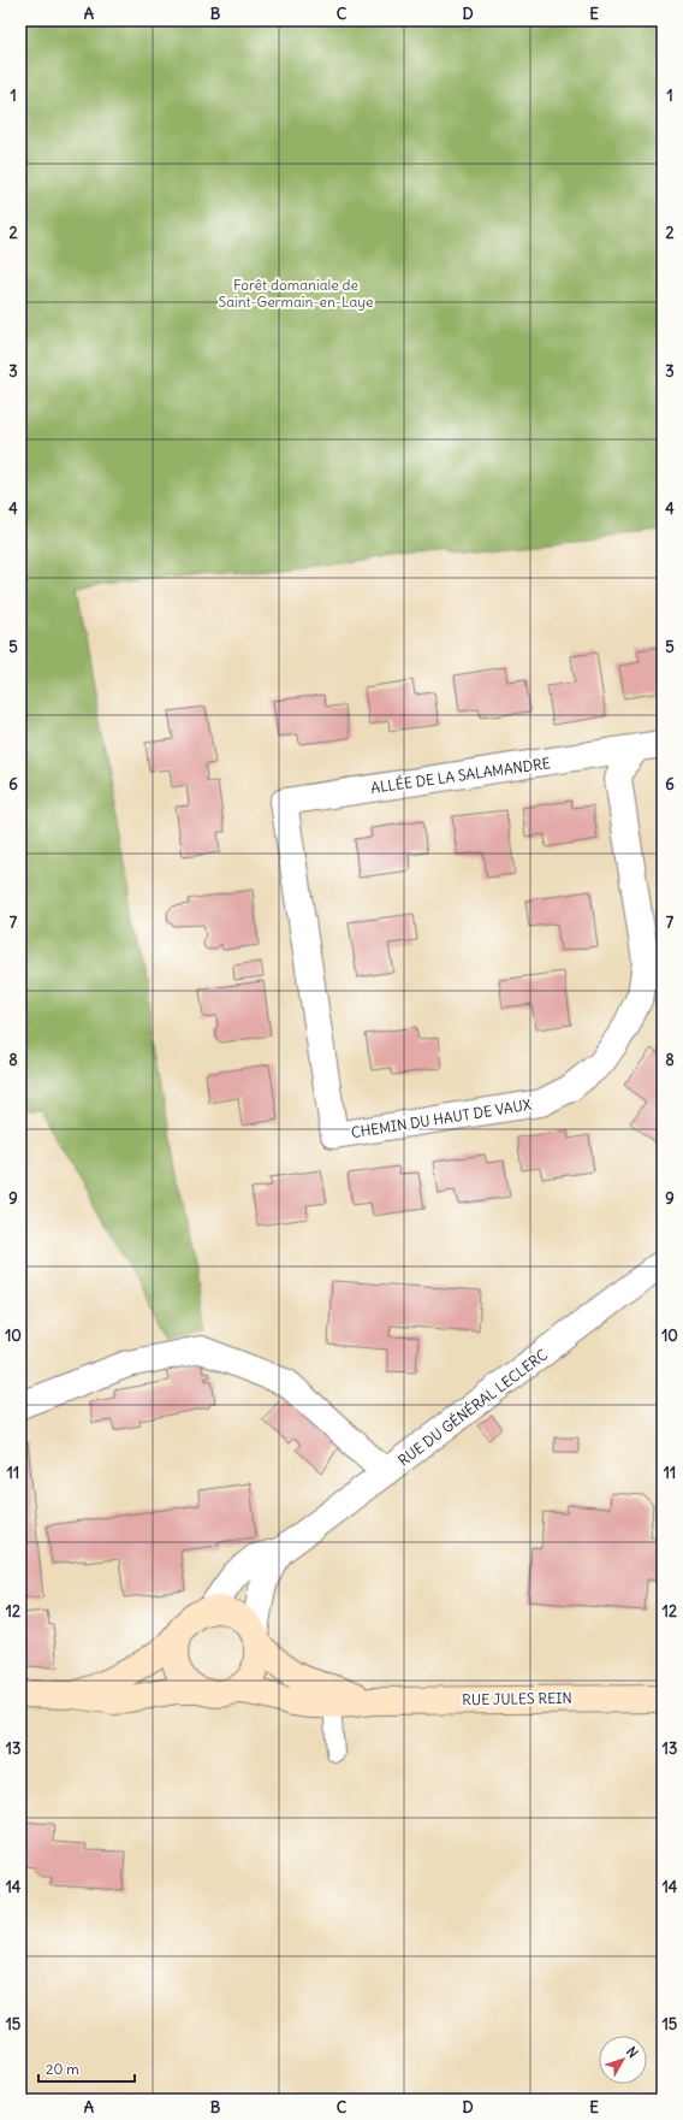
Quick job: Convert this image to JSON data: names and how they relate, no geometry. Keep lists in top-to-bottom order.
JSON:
{
  "streets": {
    "main road": ["RUE JULES REIN"],
    "street": ["ALLÉE DE LA SALAMANDRE", "CHEMIN DU HAUT DE VAUX", "RUE DU GÉNÉRAL LECLERC"]
  },
  "crossings": [
    ["ALLÉE DE LA SALAMANDRE", "CHEMIN DU HAUT DE VAUX"],
    ["RUE DU GÉNÉRAL LECLERC", "RUE JULES REIN"]
  ],
  "parks": ["Forêt domaniale de Saint-Germain-en-Laye"],
  "scale_bar": "20 m",
  "north": "top right",
  "grid": {
    "columns": [
      "A",
      "B",
      "C",
      "D",
      "E"
    ],
    "rows": [
      "1",
      "2",
      "3",
      "4",
      "5",
      "6",
      "7",
      "8",
      "9",
      "10",
      "11",
      "12",
      "13",
      "14",
      "15"
    ]
  }
}
